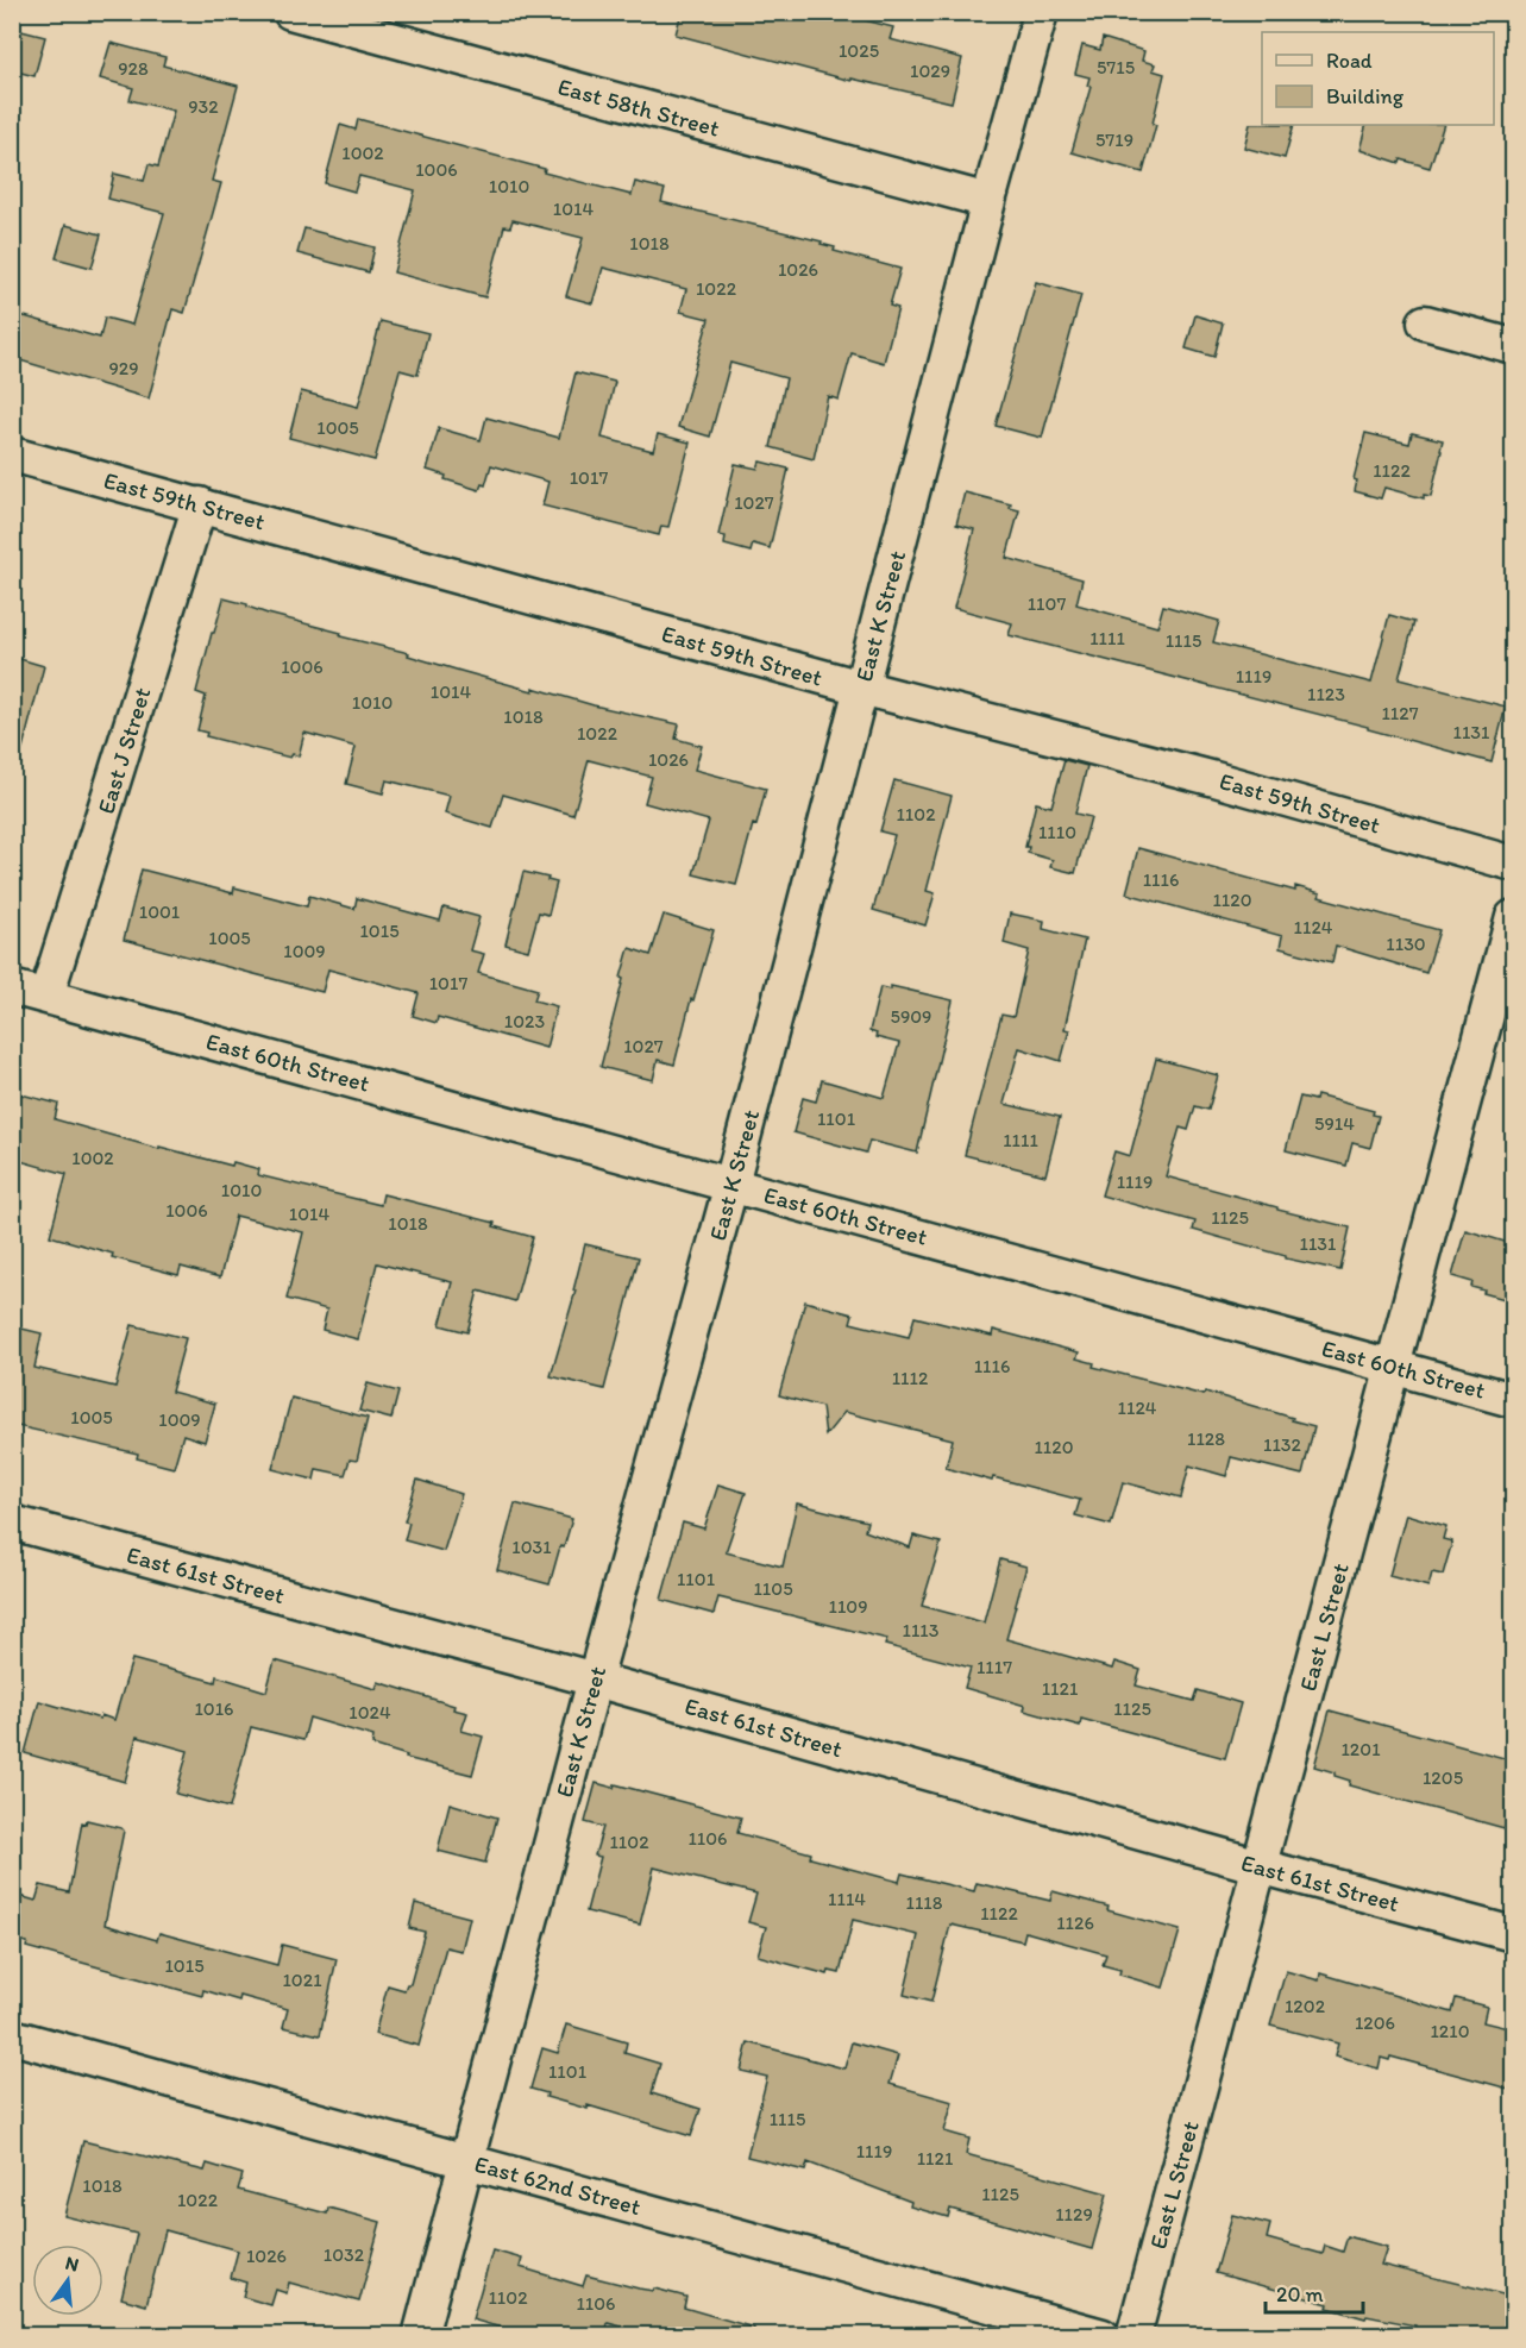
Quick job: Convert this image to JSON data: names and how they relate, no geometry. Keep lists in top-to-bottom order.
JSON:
{
  "streets": {
    "street": [
      "East 58th Street",
      "East 59th Street",
      "East K Street",
      "East J Street",
      "East 60th Street",
      "East 61st Street",
      "East L Street",
      "East 62nd Street"
    ]
  },
  "crossings": [
    ["East 58th Street", "East K Street"],
    ["East 59th Street", "East K Street"],
    ["East 59th Street", "East J Street"],
    ["East K Street", "East 60th Street"],
    ["East K Street", "East 61st Street"],
    ["East K Street", "East 62nd Street"],
    ["East J Street", "East 60th Street"],
    ["East 60th Street", "East L Street"],
    ["East 61st Street", "East L Street"]
  ],
  "house_numbers": [
    "1025",
    "5715",
    "928",
    "1029",
    "932",
    "5719",
    "1002",
    "1006",
    "1010",
    "1014",
    "1018",
    "1026",
    "1022",
    "929",
    "1005",
    "1122",
    "1017",
    "1027",
    "1107",
    "1111",
    "1115",
    "1006",
    "1119",
    "1014",
    "1123",
    "1010",
    "1127",
    "1018",
    "1131",
    "1022",
    "1026",
    "1102",
    "1110",
    "1116",
    "1120",
    "1001",
    "1124",
    "1015",
    "1005",
    "1130",
    "1009",
    "1017",
    "5909",
    "1023",
    "1027",
    "1101",
    "5914",
    "1111",
    "1002",
    "1119",
    "1010",
    "1006",
    "1014",
    "1125",
    "1018",
    "1131",
    "1116",
    "1112",
    "1124",
    "1005",
    "1009",
    "1128",
    "1132",
    "1120",
    "1031",
    "1101",
    "1105",
    "1109",
    "1113",
    "1117",
    "1121",
    "1016",
    "1125",
    "1024",
    "1201",
    "1205",
    "1106",
    "1102",
    "1114",
    "1118",
    "1122",
    "1126",
    "1015",
    "1021",
    "1202",
    "1206",
    "1210",
    "1101",
    "1115",
    "1119",
    "1121",
    "1018",
    "1125",
    "1022",
    "1129",
    "1032",
    "1026",
    "1102",
    "1106"
  ],
  "legend": ["Road", "Building"],
  "scale_bar": "20 m",
  "north": "top"
}
